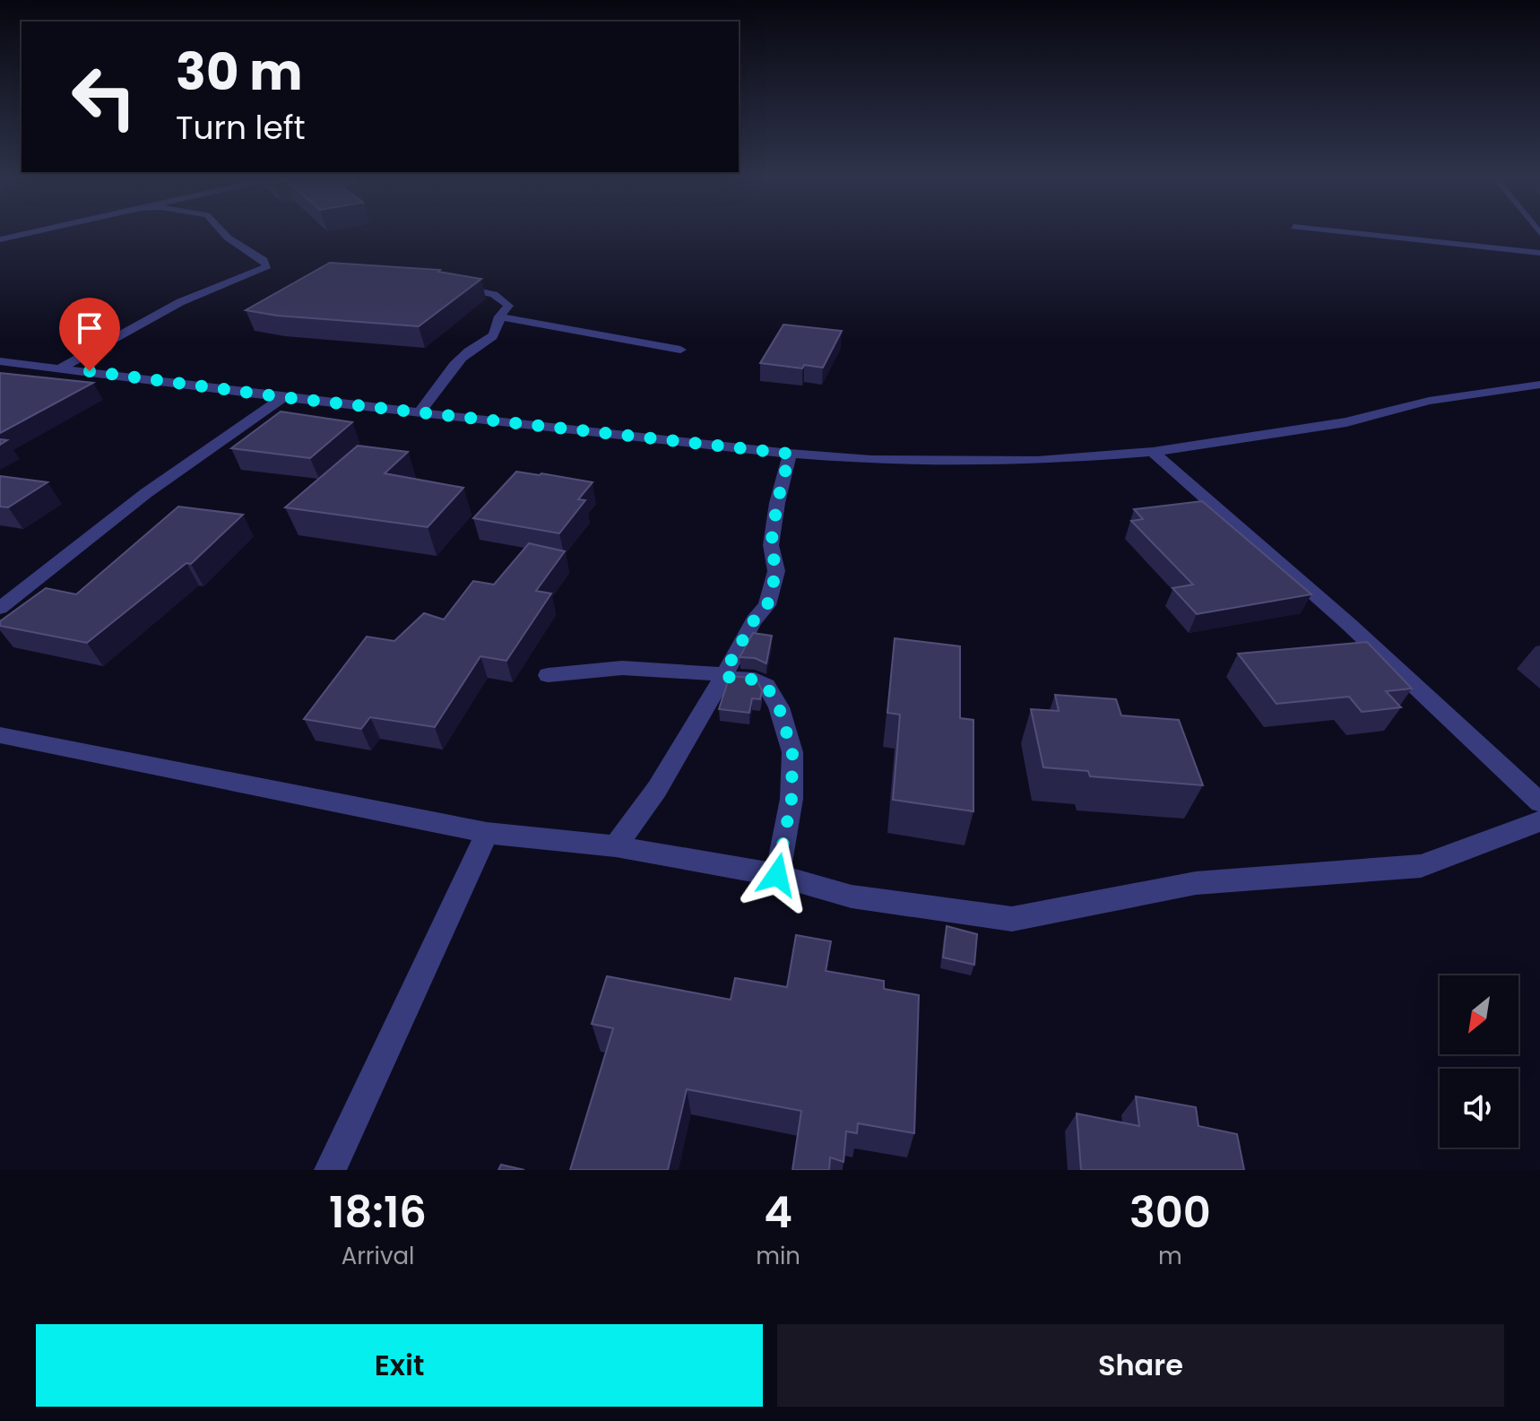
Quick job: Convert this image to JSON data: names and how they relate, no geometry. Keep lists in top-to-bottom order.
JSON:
{
  "north": "bottom left",
  "page": {
    "turn": ["30 m", "Turn left"],
    "eta": [
      "18:16",
      "Arrival",
      "4",
      "min",
      "300",
      "m"
    ],
    "buttons": ["Exit", "Share"]
  }
}
